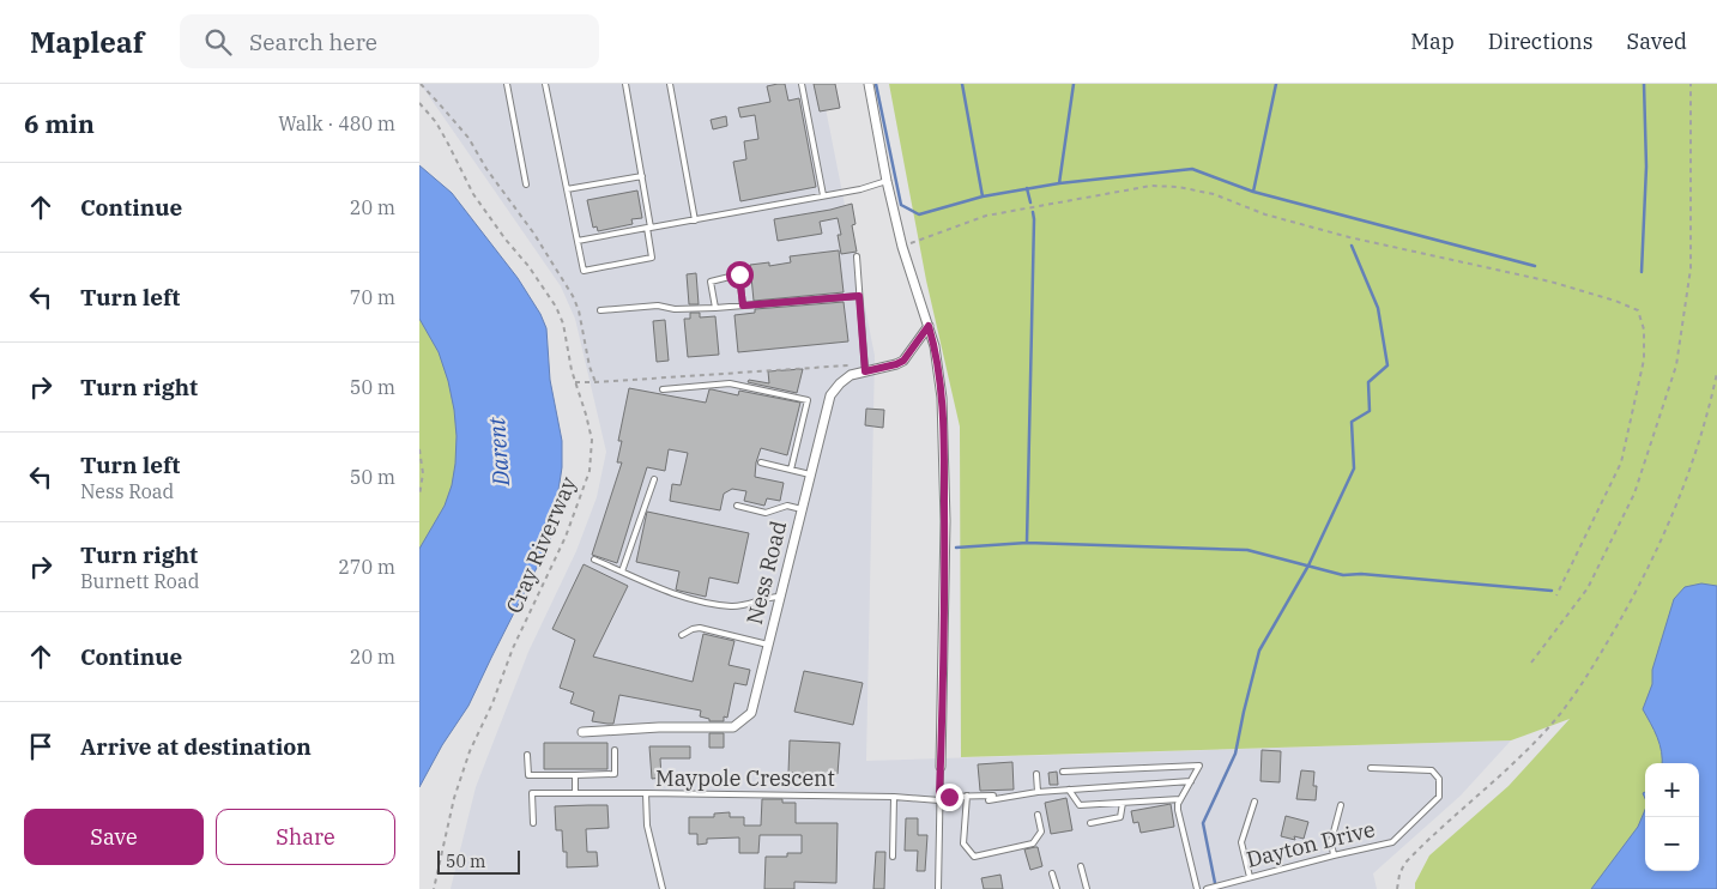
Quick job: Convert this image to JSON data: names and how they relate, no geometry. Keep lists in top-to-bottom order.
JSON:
{
  "streets": {
    "street": ["Ness Road"],
    "lane": ["Maypole Crescent", "Dayton Drive"],
    "path": ["Cray Riverway"]
  },
  "water": ["Darent"],
  "scale_bar": "50 m",
  "page": {
    "header": "Mapleaf",
    "search": "Search here",
    "nav": ["Map", "Directions", "Saved"],
    "heading": ["6 min", "Walk · 480 m"],
    "list": [
      ["Continue", "20 m"],
      ["Turn left", "70 m"],
      ["Turn right", "50 m"],
      ["Turn left", "Ness Road", "50 m"],
      ["Turn right", "Burnett Road", "270 m"],
      ["Continue", "20 m"],
      "Arrive at destination"
    ],
    "map_buttons": ["+", "−"],
    "buttons": ["Save", "Share"],
    "scale": "50 m"
  }
}
